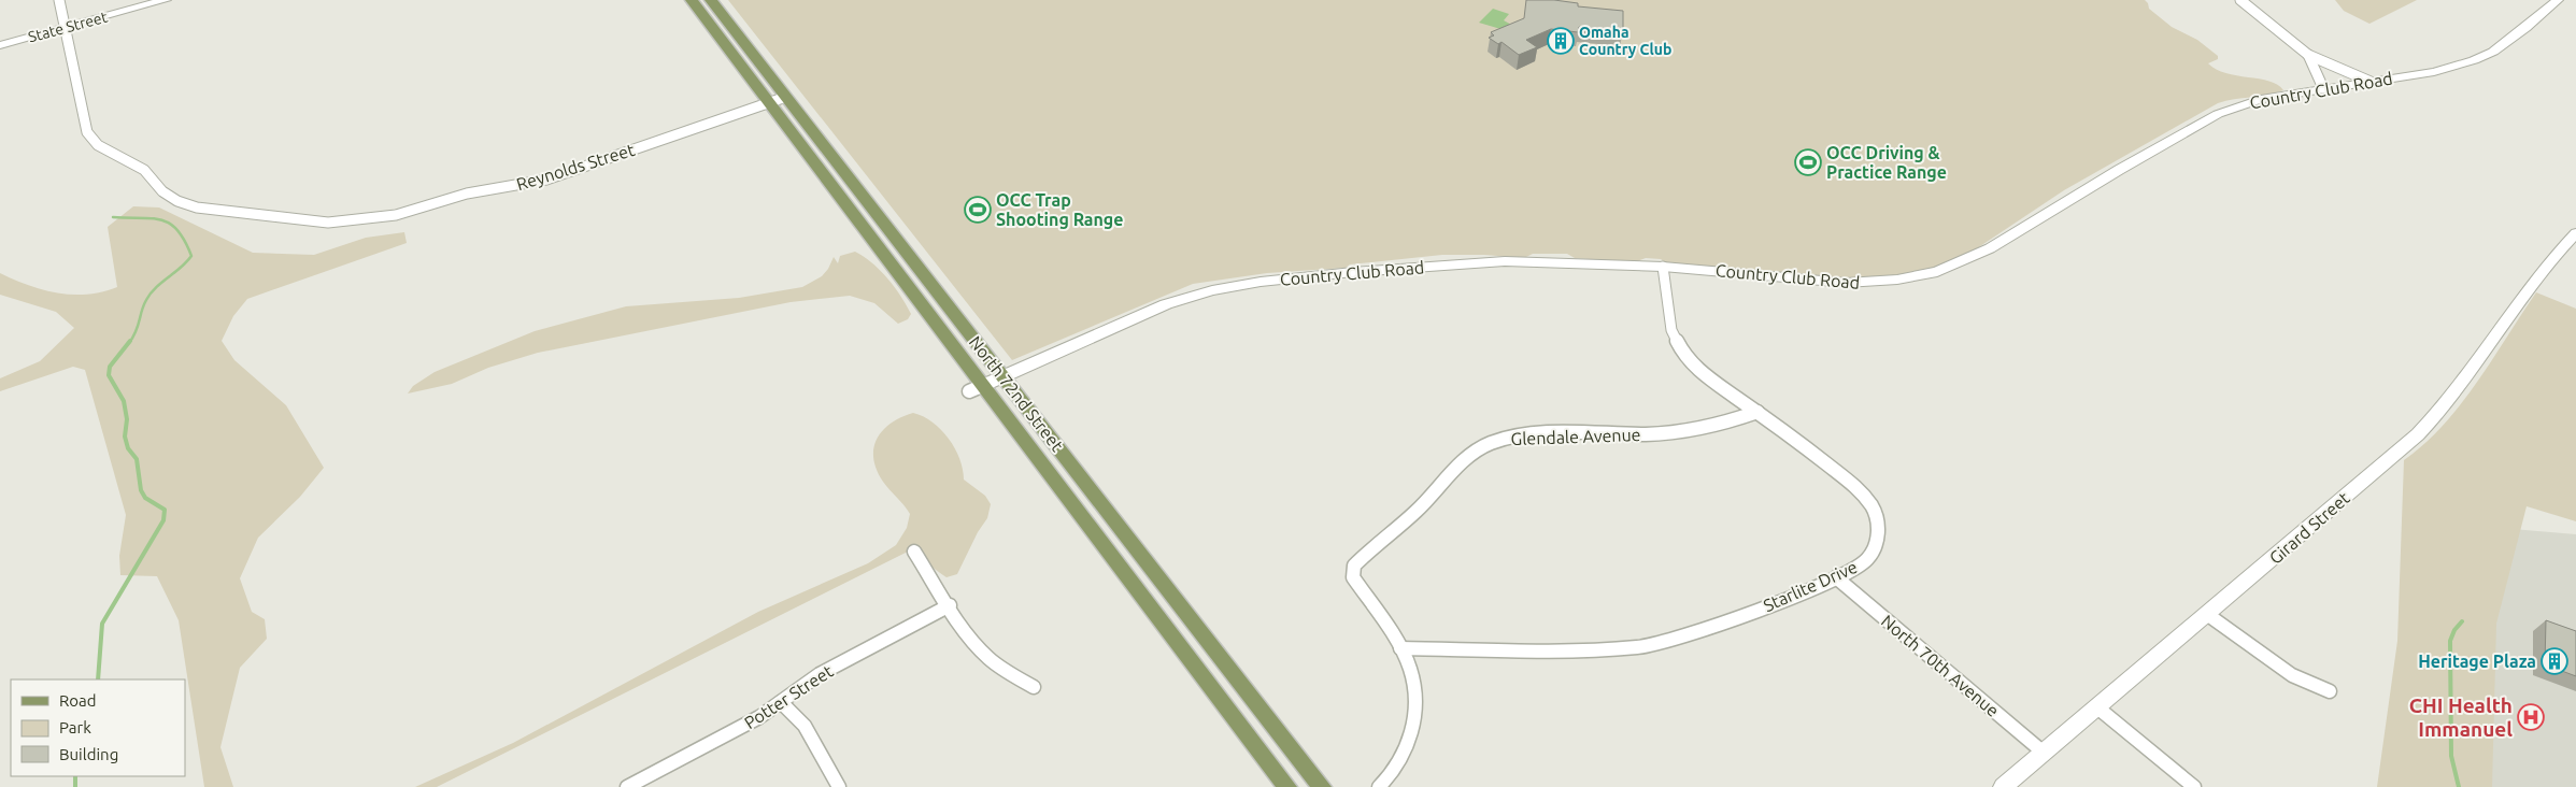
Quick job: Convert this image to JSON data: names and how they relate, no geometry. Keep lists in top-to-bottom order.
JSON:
{
  "streets": {
    "main road": ["North 72nd Street"],
    "street": [
      "State Street",
      "Country Club Road",
      "Reynolds Street",
      "Glendale Avenue",
      "Girard Street",
      "Starlite Drive",
      "North 70th Avenue",
      "Potter Street"
    ]
  },
  "crossings": [
    ["State Street", "Reynolds Street"],
    ["Country Club Road", "North 72nd Street"],
    ["Country Club Road", "Starlite Drive"],
    ["Reynolds Street", "North 72nd Street"],
    ["Glendale Avenue", "Starlite Drive"],
    ["Girard Street", "North 70th Avenue"],
    ["Starlite Drive", "North 70th Avenue"]
  ],
  "places": {
    "building": ["Omaha Country Club", "Heritage Plaza"],
    "sports": ["OCC Driving & Practice Range", "OCC Trap Shooting Range"],
    "hospital": ["CHI Health Immanuel"]
  },
  "legend": ["Road", "Park", "Building"]
}
